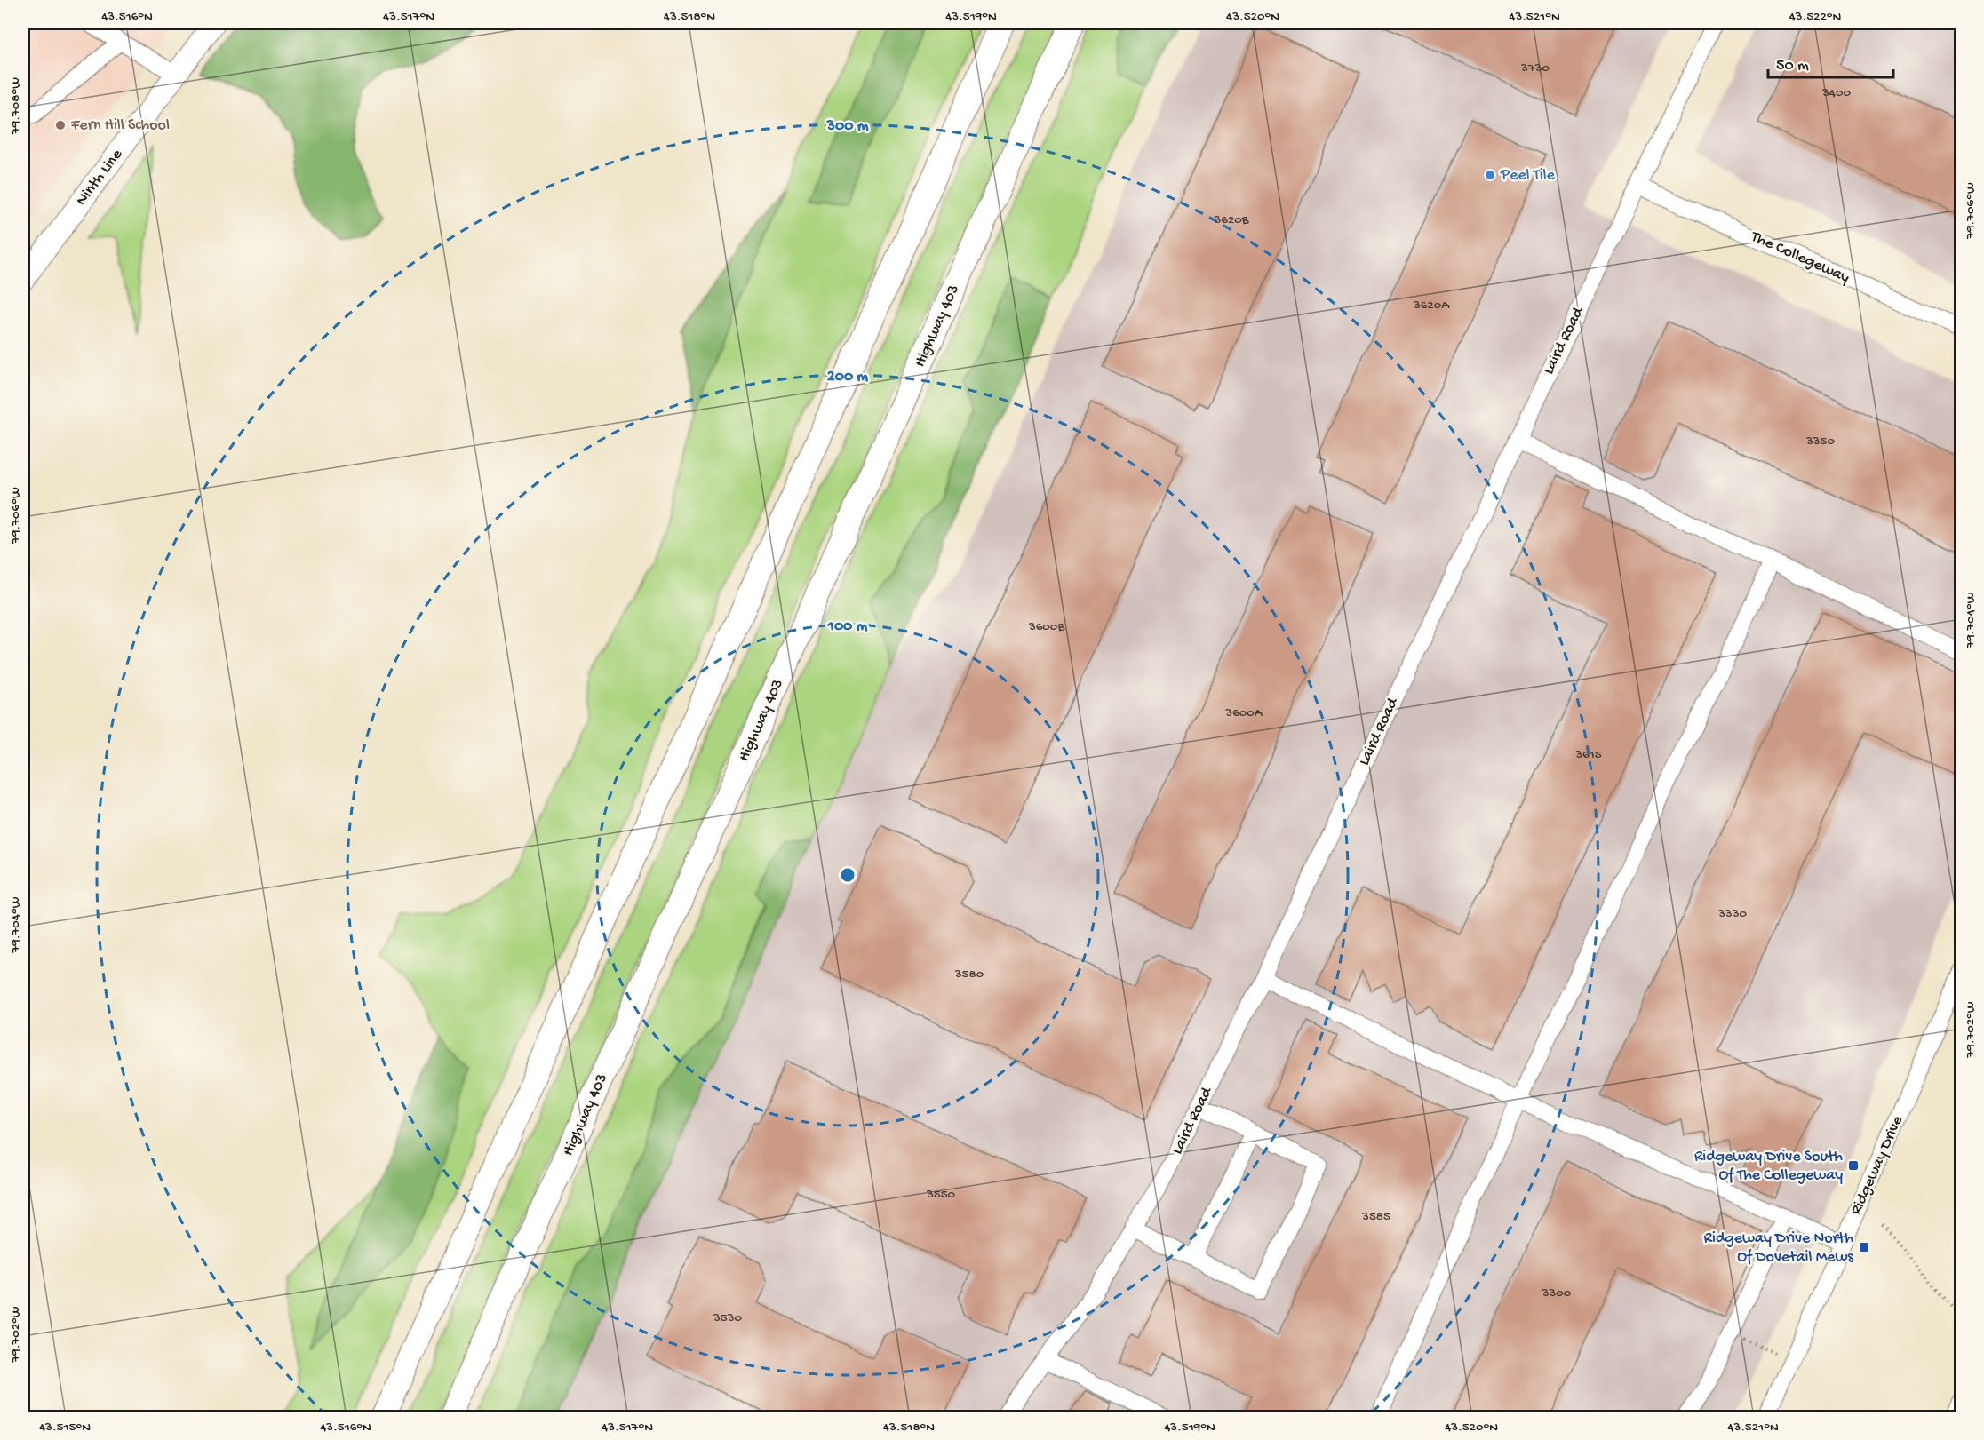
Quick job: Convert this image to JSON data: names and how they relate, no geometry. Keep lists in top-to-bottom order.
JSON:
{
  "streets": {
    "highway": ["Highway 403"],
    "main road": ["Ninth Line"],
    "street": ["The Collegeway", "Laird Road", "Ridgeway Drive"]
  },
  "crossings": [
    ["The Collegeway", "Laird Road"]
  ],
  "places": {
    "other": ["Fern Hill School", "Peel Tile"],
    "transit": ["Ridgeway Drive South Of The Collegeway", "Ridgeway Drive North Of Dovetail Mews"]
  },
  "house_numbers": [
    "3730",
    "3400",
    "3620B",
    "3620A",
    "3350",
    "3600B",
    "3600A",
    "3615",
    "3330",
    "3580",
    "3550",
    "3585",
    "3300",
    "3530"
  ],
  "scale_bar": "50 m",
  "coordinates": [
    "43.516°N",
    "43.517°N",
    "43.518°N",
    "43.519°N",
    "43.520°N",
    "43.521°N",
    "43.522°N",
    "79.708°W",
    "79.706°W",
    "79.704°W",
    "79.702°W",
    "43.515°N"
  ],
  "rings": ["300 m", "200 m", "100 m"]
}
